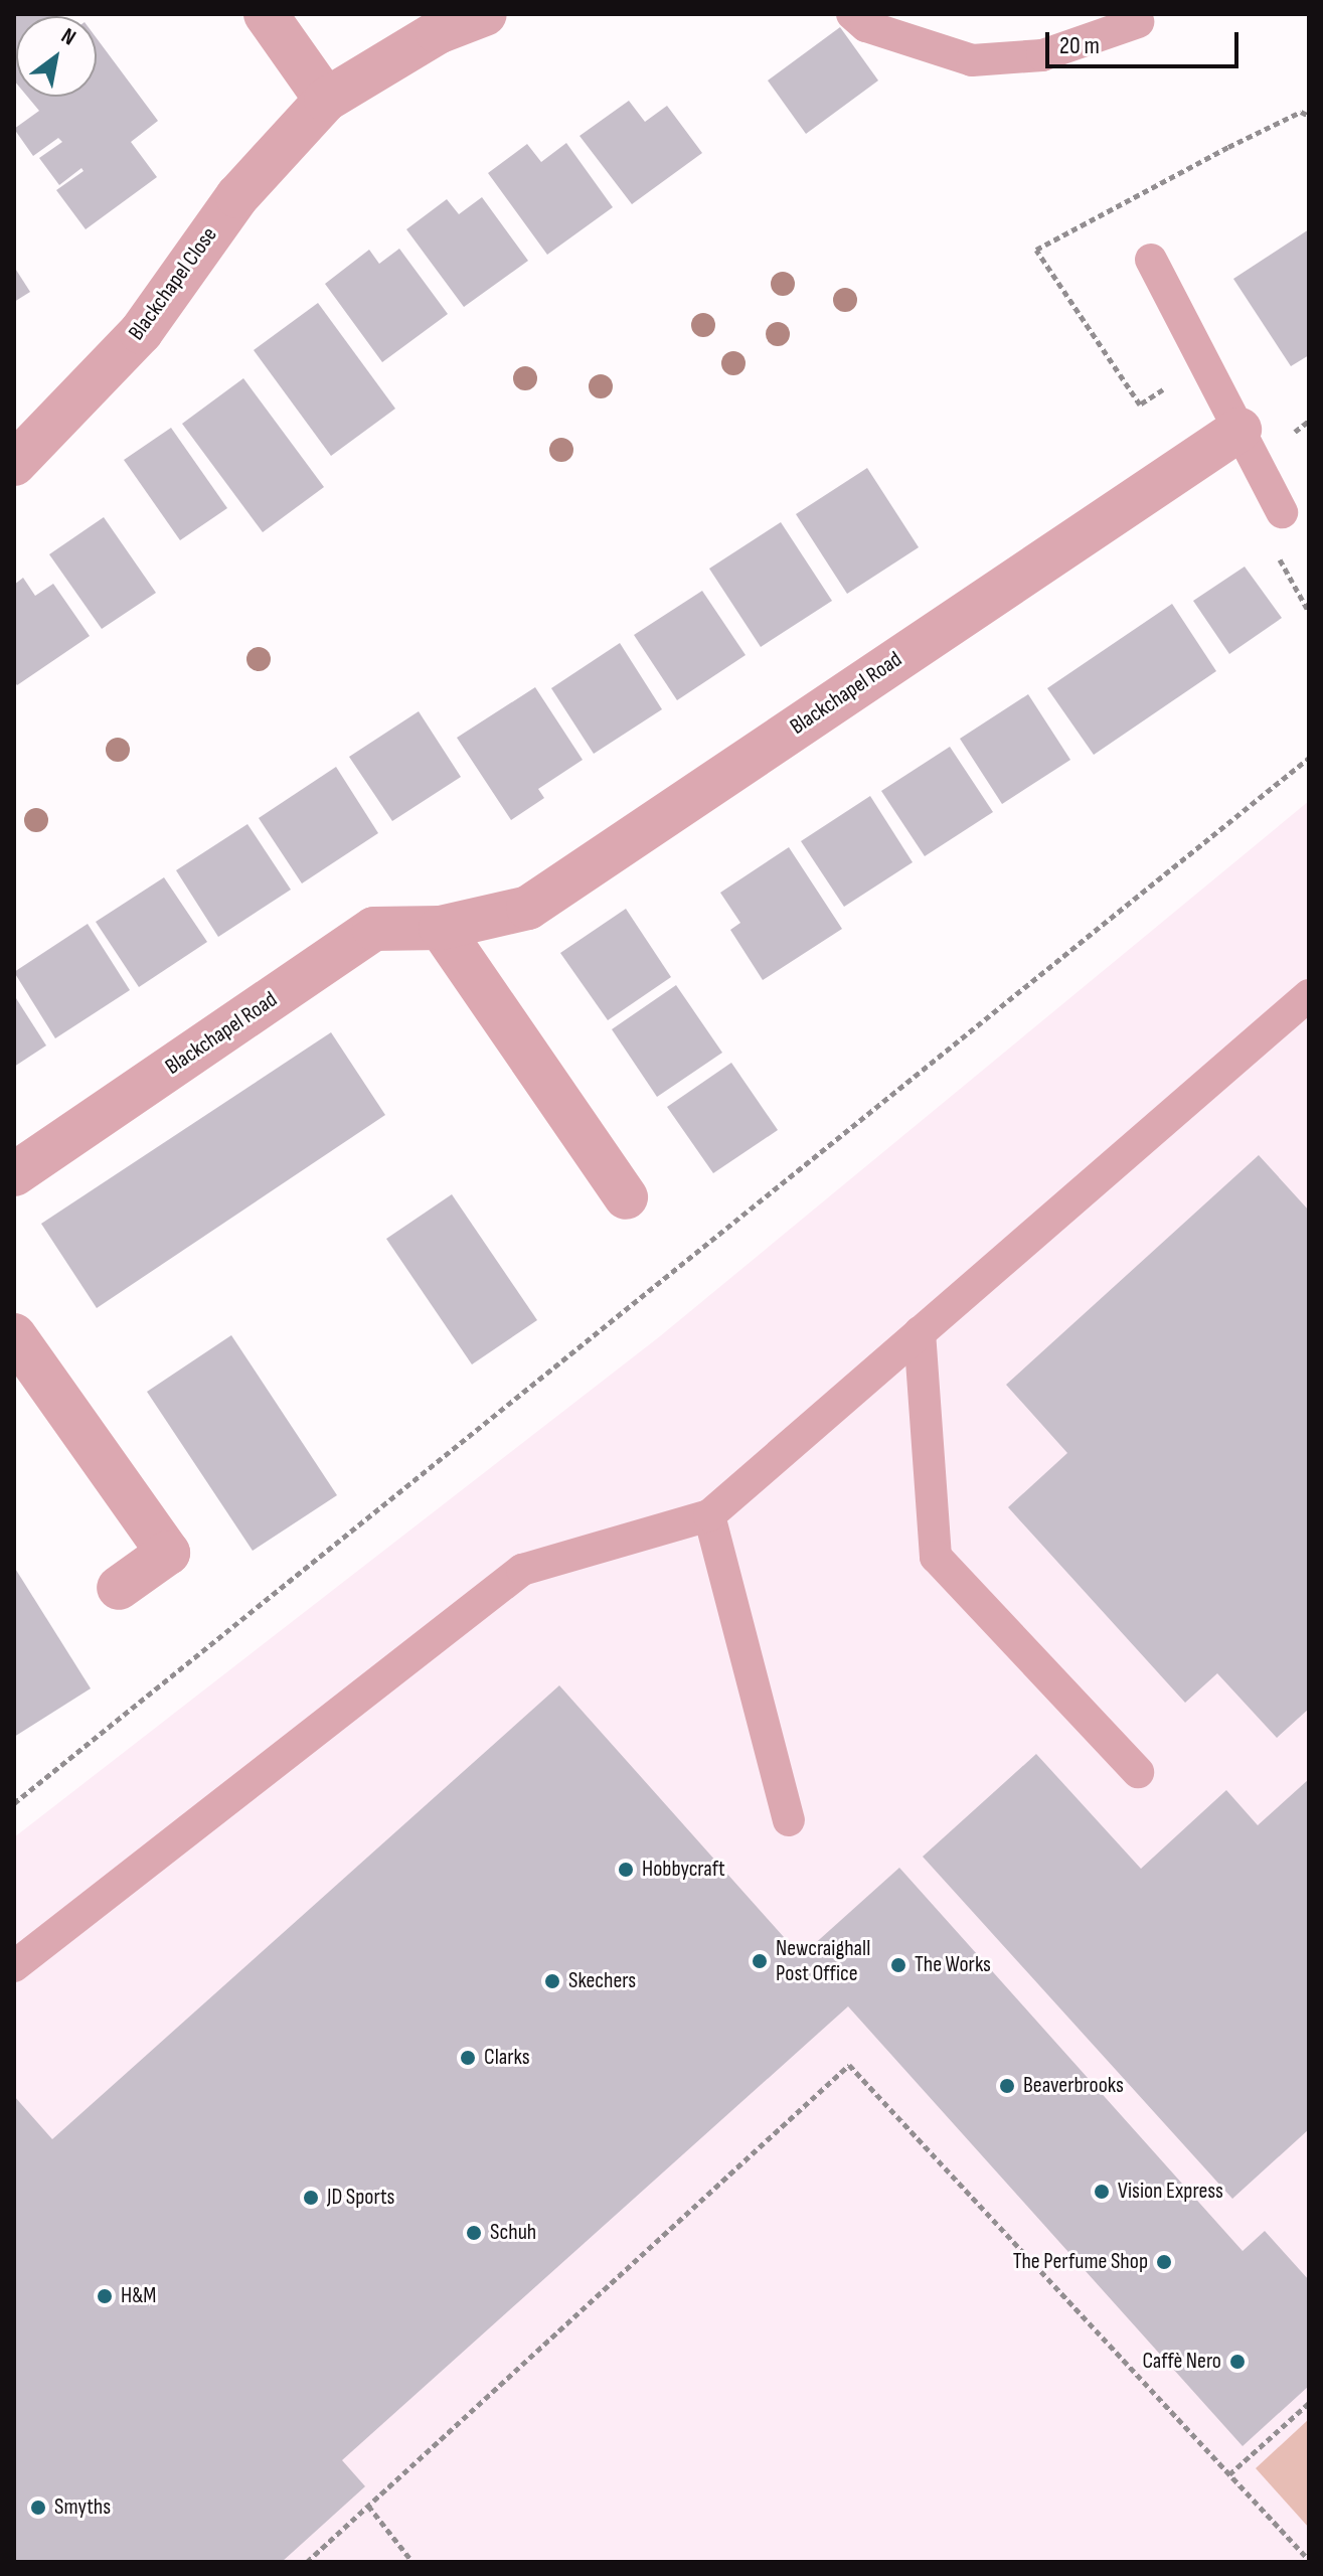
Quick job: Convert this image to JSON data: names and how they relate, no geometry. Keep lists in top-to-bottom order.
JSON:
{
  "streets": {
    "street": ["Blackchapel Close", "Blackchapel Road"]
  },
  "places": [
    "Hobbycraft",
    "Newcraighall Post Office",
    "The Works",
    "Skechers",
    "Clarks",
    "Beaverbrooks",
    "Vision Express",
    "JD Sports",
    "Schuh",
    "The Perfume Shop",
    "H&M",
    "Caffè Nero",
    "Smyths"
  ],
  "scale_bar": "20 m",
  "north": "top right"
}
